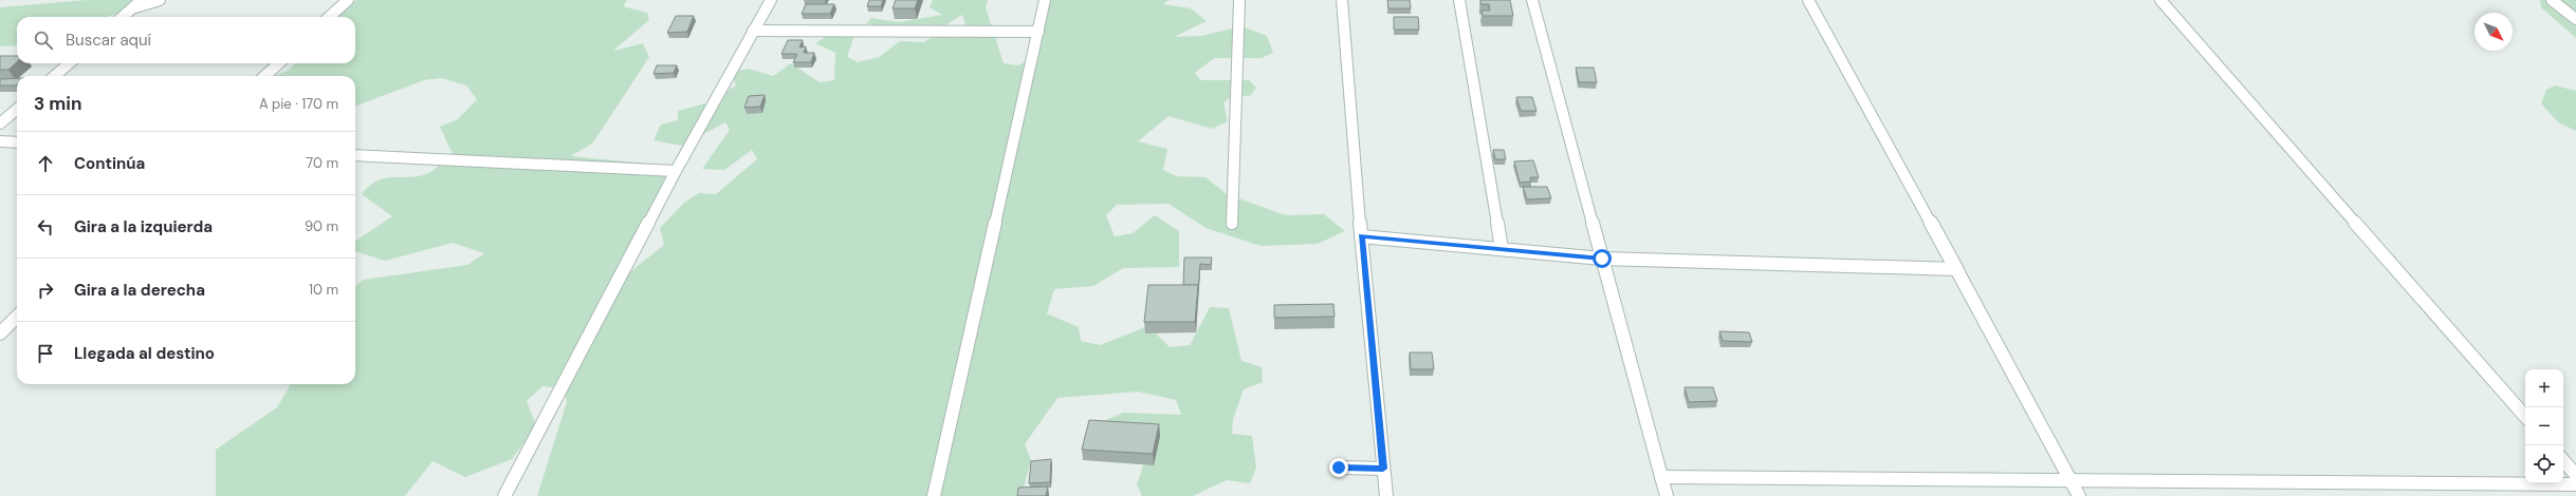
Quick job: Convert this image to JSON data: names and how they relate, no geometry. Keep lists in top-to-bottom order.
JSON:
{
  "north": "bottom right",
  "page": {
    "search": "Buscar aquí",
    "heading": ["3 min", "A pie · 170 m"],
    "list": [
      ["Continúa", "70 m"],
      ["Gira a la izquierda", "90 m"],
      ["Gira a la derecha", "10 m"],
      "Llegada al destino"
    ],
    "map_buttons": ["+", "−"]
  }
}
